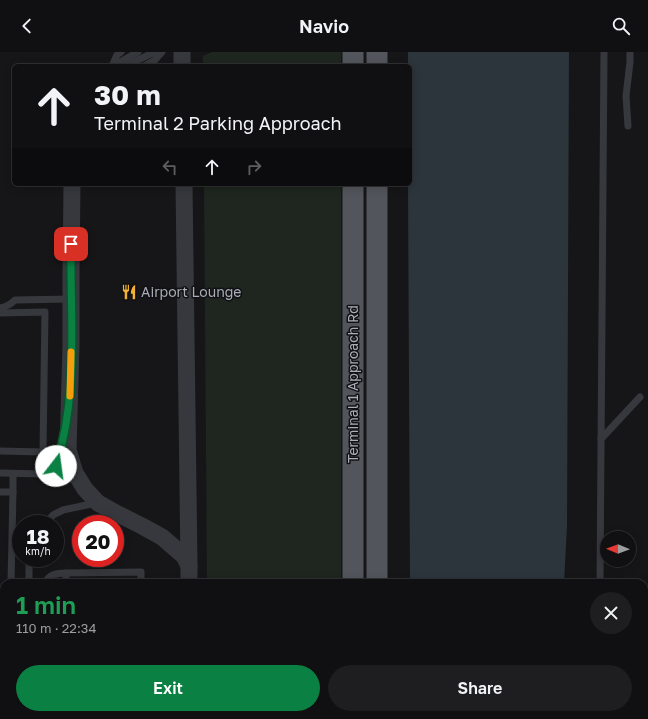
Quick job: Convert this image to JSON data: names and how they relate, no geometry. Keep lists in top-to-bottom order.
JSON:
{
  "streets": {
    "main road": ["Terminal 1 Approach Rd"]
  },
  "places": {
    "restaurant": ["Airport Lounge"]
  },
  "north": "left",
  "page": {
    "header": "Navio",
    "turn": ["30 m", "Terminal 2 Parking Approach"],
    "speed": "18 km/h",
    "limit": "20",
    "heading": ["1 min", "110 m · 22:34"],
    "buttons": ["Exit", "Share"]
  }
}
